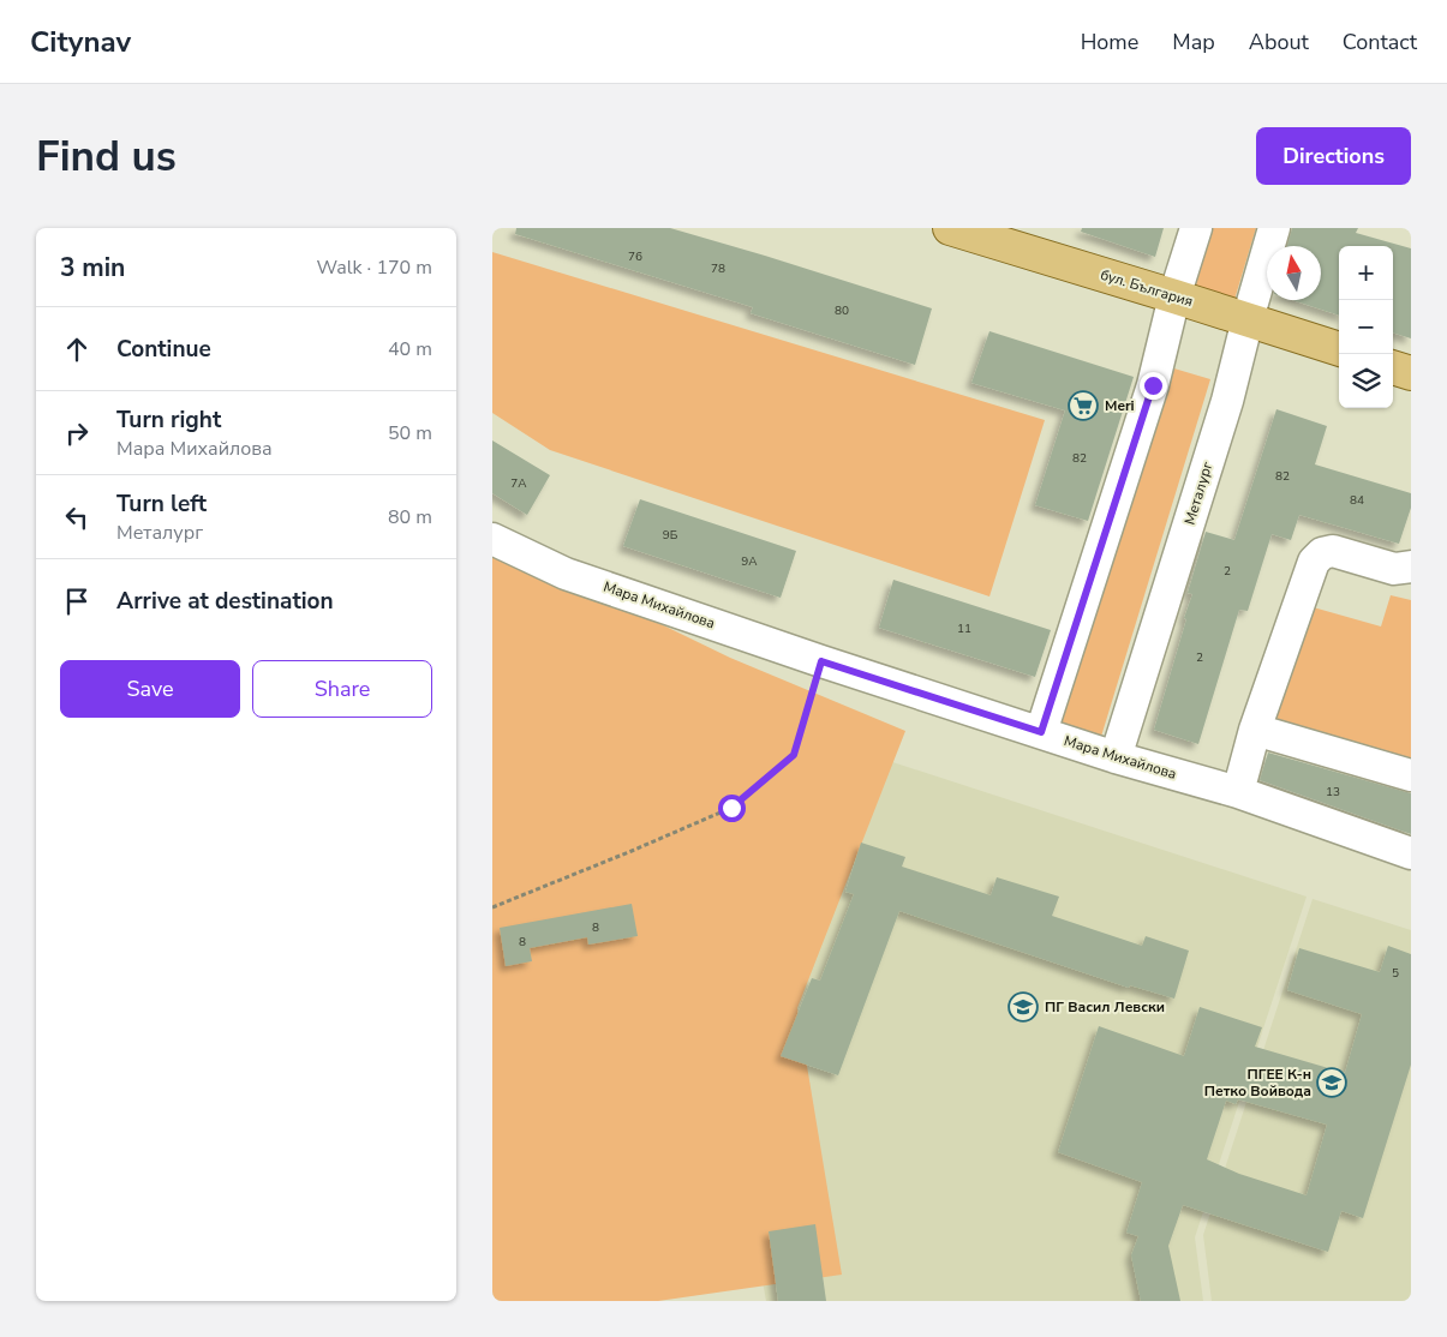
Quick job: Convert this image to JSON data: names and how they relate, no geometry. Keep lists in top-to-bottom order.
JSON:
{
  "streets": {
    "main road": ["бул. България"],
    "street": ["Металург", "Мара Михайлова"]
  },
  "crossings": [
    ["бул. България", "Металург"],
    ["Металург", "Мара Михайлова"]
  ],
  "places": {
    "supermarket": ["Meri"],
    "school or university": ["ПГ Васил Левски", "ПГЕЕ К-н Петко Войвода"]
  },
  "house_numbers": [
    "76",
    "78",
    "80",
    "82",
    "82",
    "7А",
    "84",
    "9Б",
    "9А",
    "2",
    "11",
    "2",
    "13",
    "8",
    "8",
    "5"
  ],
  "north": "top",
  "page": {
    "header": "Citynav",
    "nav": [
      "Home",
      "Map",
      "About",
      "Contact"
    ],
    "buttons": [
      "Directions",
      ["Save", "Share"]
    ],
    "title": "Find us",
    "heading": ["3 min", "Walk · 170 m"],
    "map_buttons": ["+", "−"],
    "list": [
      ["Continue", "40 m"],
      ["Turn right", "Мара Михайлова", "50 m"],
      ["Turn left", "Металург", "80 m"],
      "Arrive at destination"
    ]
  }
}
